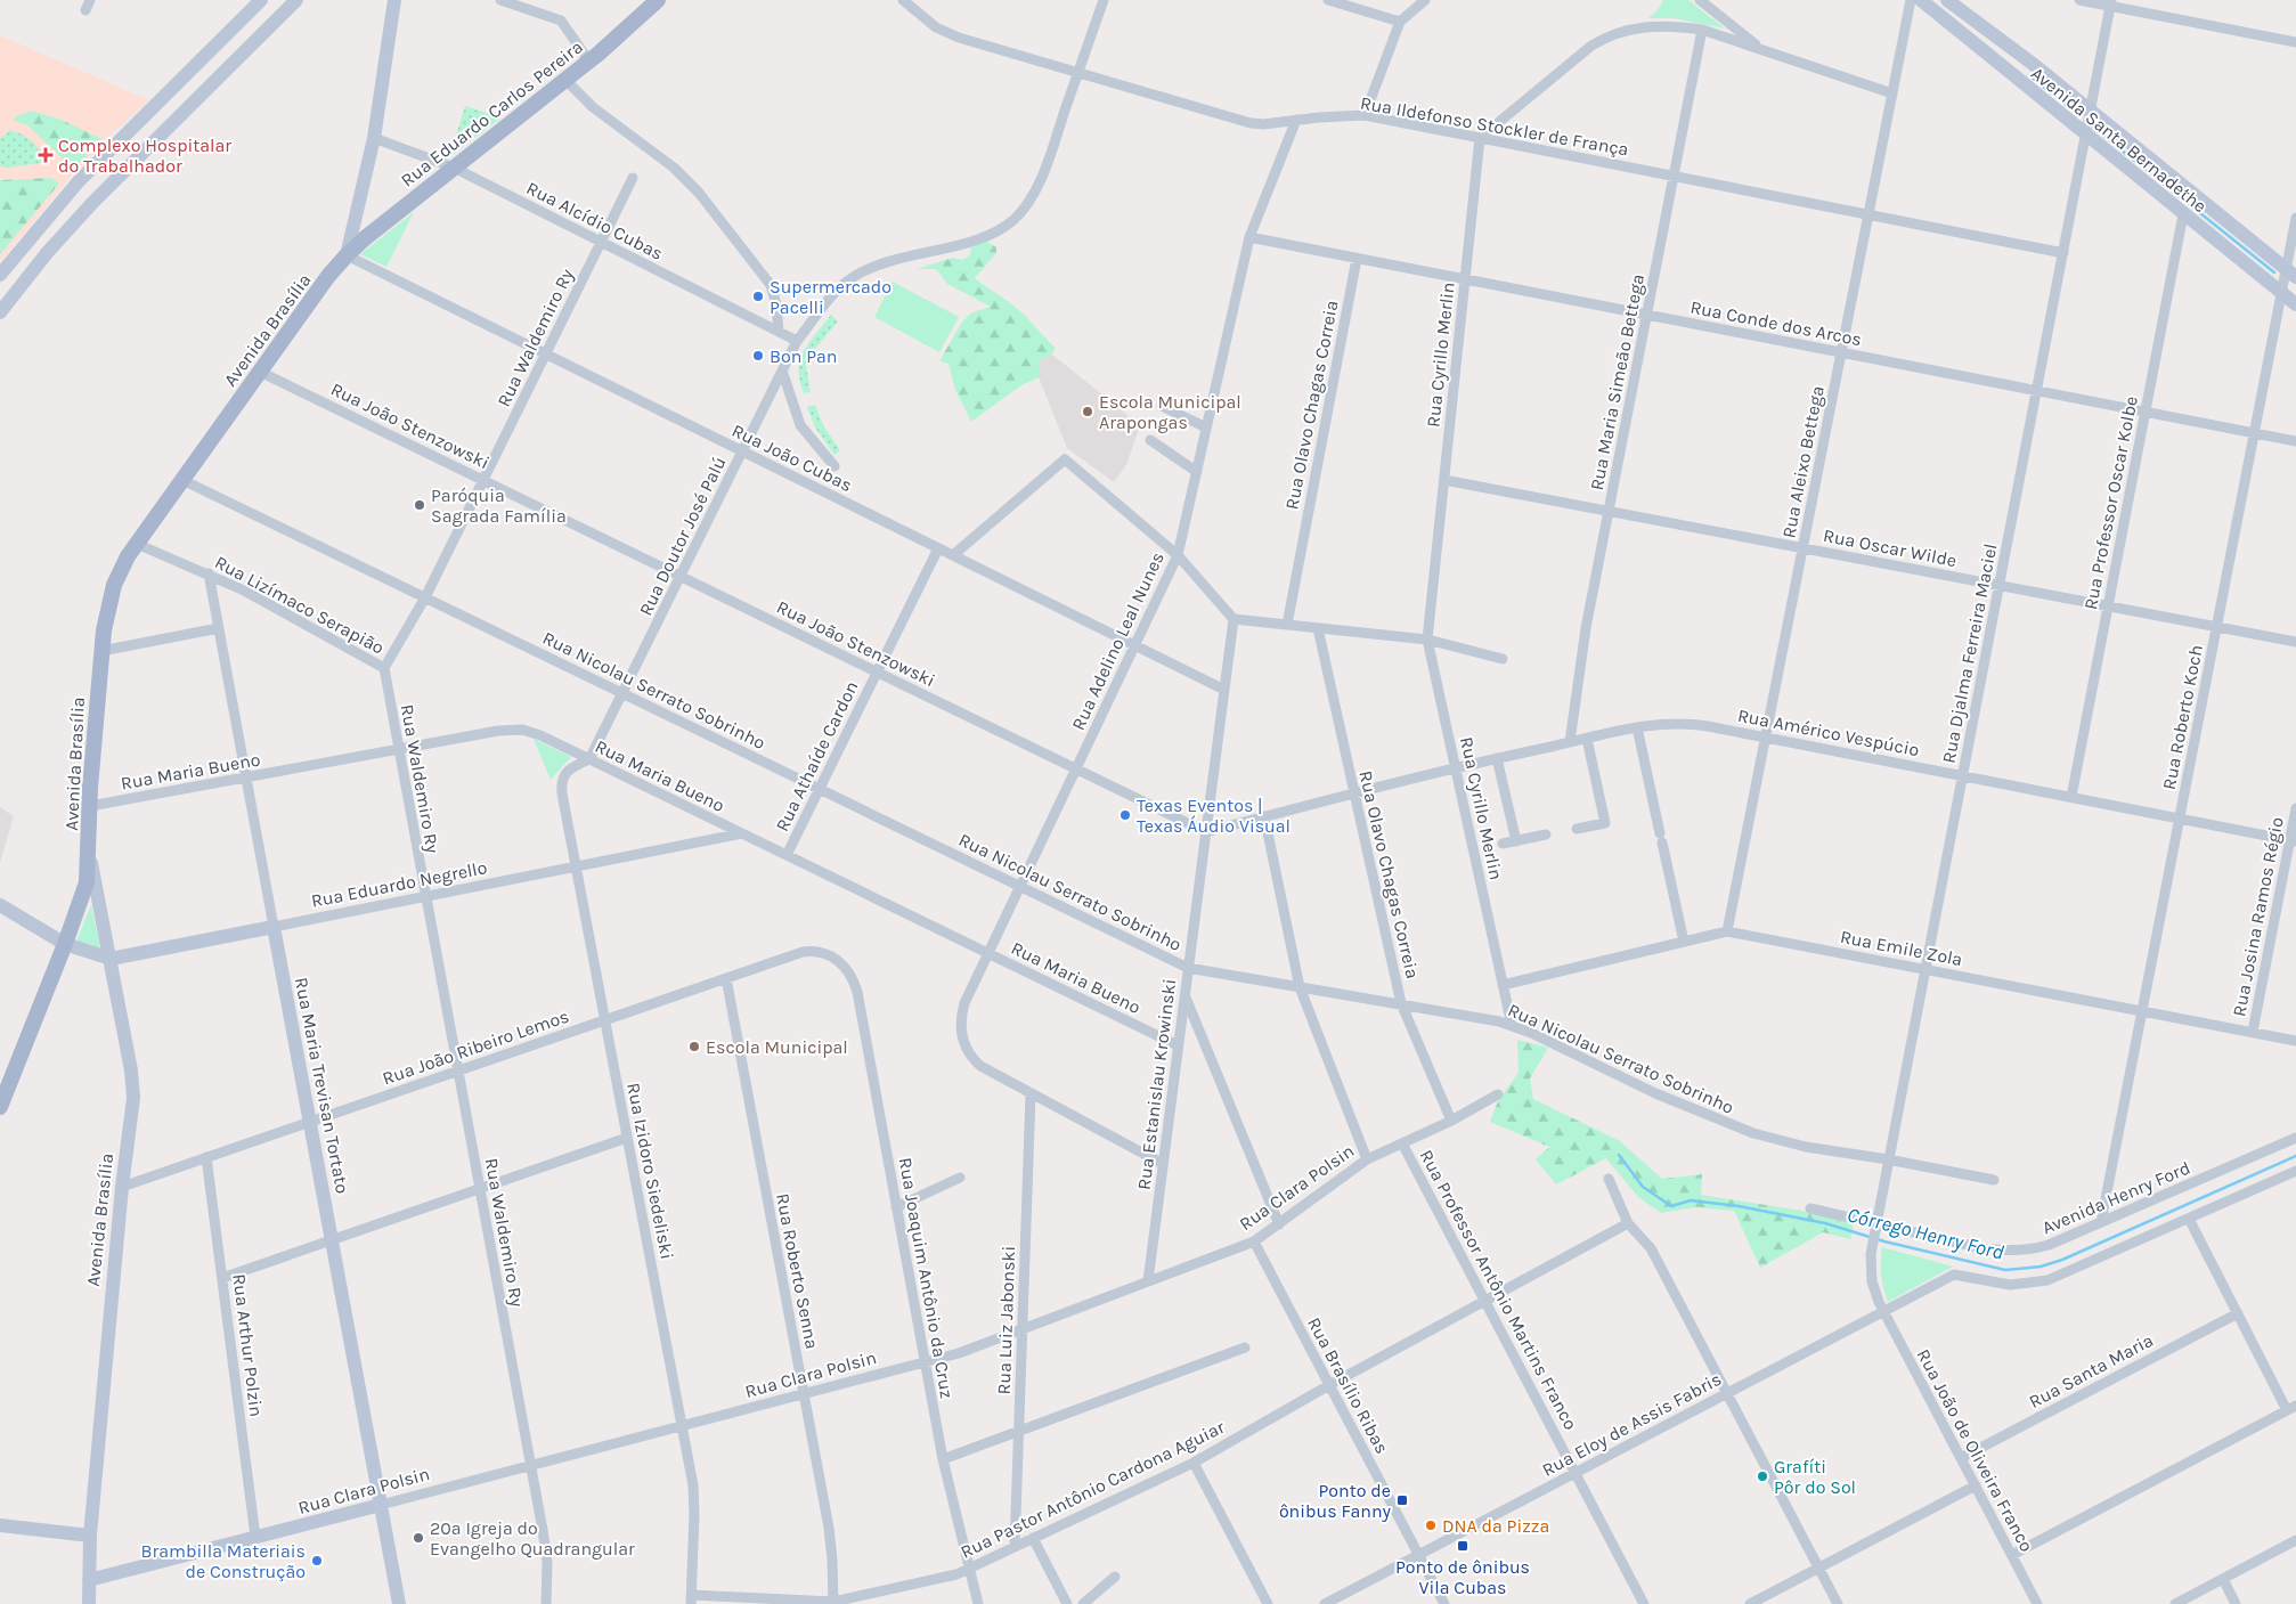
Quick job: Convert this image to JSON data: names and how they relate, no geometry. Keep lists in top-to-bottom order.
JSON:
{
  "streets": {
    "main road": [
      "Rua Eduardo Carlos Pereira",
      "Avenida Santa Bernadethe",
      "Avenida Brasília",
      "Rua Eduardo Negrello",
      "Rua Maria Trevisan Tortato",
      "Rua Clara Polsin"
    ],
    "street": [
      "Rua Ildefonso Stockler de França",
      "Rua Alcídio Cubas",
      "Rua Conde dos Arcos",
      "Rua Waldemiro Ry",
      "Rua Cyrillo Merlin",
      "Rua Maria Simeão Bettega",
      "Rua Olavo Chagas Correia",
      "Rua João Stenzowski",
      "Rua João Cubas",
      "Rua Aleixo Bettega",
      "Rua Professor Oscar Kolbe",
      "Rua Doutor José Palú",
      "Rua Oscar Wilde",
      "Rua Lizímaco Serapião",
      "Rua Adelino Leal Nunes",
      "Rua Djalma Ferreira Maciel",
      "Rua Nicolau Serrato Sobrinho",
      "Rua Roberto Koch",
      "Rua Américo Vespúcio",
      "Rua Athaíde Cardon",
      "Rua Maria Bueno",
      "Rua Josina Ramos Régio",
      "Rua Emile Zola",
      "Rua João Ribeiro Lemos",
      "Rua Estanislau Krowinski",
      "Rua Izidoro Siedeliski",
      "Avenida Henry Ford",
      "Rua Roberto Senna",
      "Rua Joaquim Antônio da Cruz",
      "Rua Professor Antônio Martins Franco",
      "Rua Luiz Jabonski",
      "Rua Arthur Polzin",
      "Rua Santa Maria",
      "Rua Brasílio Ribas",
      "Rua Eloy de Assis Fabris",
      "Rua João de Oliveira Franco",
      "Rua Pastor Antônio Cardona Aguiar"
    ]
  },
  "crossings": [
    ["Rua Eduardo Carlos Pereira", "Rua Alcídio Cubas"],
    ["Rua Eduardo Carlos Pereira", "Avenida Brasília"],
    ["Rua Eduardo Carlos Pereira", "Rua João Cubas"],
    ["Rua Ildefonso Stockler de França", "Rua Cyrillo Merlin"],
    ["Rua Ildefonso Stockler de França", "Rua Maria Simeão Bettega"],
    ["Rua Ildefonso Stockler de França", "Rua Aleixo Bettega"],
    ["Rua Ildefonso Stockler de França", "Rua Doutor José Palú"],
    ["Rua Ildefonso Stockler de França", "Rua Adelino Leal Nunes"],
    ["Rua Ildefonso Stockler de França", "Rua Djalma Ferreira Maciel"],
    ["Avenida Santa Bernadethe", "Rua Professor Oscar Kolbe"],
    ["Avenida Santa Bernadethe", "Rua Djalma Ferreira Maciel"],
    ["Avenida Santa Bernadethe", "Rua Roberto Koch"],
    ["Rua Alcídio Cubas", "Avenida Brasília"],
    ["Rua Alcídio Cubas", "Rua Waldemiro Ry"],
    ["Rua Alcídio Cubas", "Rua Doutor José Palú"],
    ["Rua Conde dos Arcos", "Rua Cyrillo Merlin"],
    ["Rua Conde dos Arcos", "Rua Maria Simeão Bettega"],
    ["Rua Conde dos Arcos", "Rua Olavo Chagas Correia"],
    ["Rua Conde dos Arcos", "Rua Aleixo Bettega"],
    ["Rua Conde dos Arcos", "Rua Professor Oscar Kolbe"],
    ["Rua Conde dos Arcos", "Rua Adelino Leal Nunes"],
    ["Rua Conde dos Arcos", "Rua Djalma Ferreira Maciel"],
    ["Rua Conde dos Arcos", "Rua Roberto Koch"],
    ["Avenida Brasília", "Rua João Stenzowski"],
    ["Avenida Brasília", "Rua João Cubas"],
    ["Avenida Brasília", "Rua Lizímaco Serapião"],
    ["Avenida Brasília", "Rua Nicolau Serrato Sobrinho"],
    ["Avenida Brasília", "Rua Maria Bueno"],
    ["Avenida Brasília", "Rua Eduardo Negrello"],
    ["Avenida Brasília", "Rua João Ribeiro Lemos"],
    ["Avenida Brasília", "Rua Clara Polsin"],
    ["Rua Waldemiro Ry", "Rua João Stenzowski"],
    ["Rua Waldemiro Ry", "Rua João Cubas"],
    ["Rua Waldemiro Ry", "Rua Lizímaco Serapião"],
    ["Rua Waldemiro Ry", "Rua Nicolau Serrato Sobrinho"],
    ["Rua Waldemiro Ry", "Rua Maria Bueno"],
    ["Rua Waldemiro Ry", "Rua Eduardo Negrello"],
    ["Rua Waldemiro Ry", "Rua João Ribeiro Lemos"],
    ["Rua Waldemiro Ry", "Rua Clara Polsin"],
    ["Rua Cyrillo Merlin", "Rua Oscar Wilde"],
    ["Rua Cyrillo Merlin", "Rua Nicolau Serrato Sobrinho"],
    ["Rua Cyrillo Merlin", "Rua Américo Vespúcio"],
    ["Rua Cyrillo Merlin", "Rua Emile Zola"],
    ["Rua Maria Simeão Bettega", "Rua Oscar Wilde"],
    ["Rua Maria Simeão Bettega", "Rua Américo Vespúcio"],
    ["Rua Olavo Chagas Correia", "Rua Nicolau Serrato Sobrinho"],
    ["Rua Olavo Chagas Correia", "Rua Clara Polsin"],
    ["Rua João Stenzowski", "Rua Doutor José Palú"],
    ["Rua João Stenzowski", "Rua Adelino Leal Nunes"],
    ["Rua João Stenzowski", "Rua Athaíde Cardon"],
    ["Rua João Stenzowski", "Rua Estanislau Krowinski"],
    ["Rua João Cubas", "Rua Doutor José Palú"],
    ["Rua João Cubas", "Rua Adelino Leal Nunes"],
    ["Rua João Cubas", "Rua Athaíde Cardon"],
    ["Rua João Cubas", "Rua Estanislau Krowinski"],
    ["Rua Aleixo Bettega", "Rua Oscar Wilde"],
    ["Rua Aleixo Bettega", "Rua Américo Vespúcio"],
    ["Rua Aleixo Bettega", "Rua Emile Zola"],
    ["Rua Professor Oscar Kolbe", "Rua Oscar Wilde"],
    ["Rua Professor Oscar Kolbe", "Rua Américo Vespúcio"],
    ["Rua Doutor José Palú", "Rua Nicolau Serrato Sobrinho"],
    ["Rua Doutor José Palú", "Rua Maria Bueno"],
    ["Rua Doutor José Palú", "Rua Izidoro Siedeliski"],
    ["Rua Oscar Wilde", "Rua Djalma Ferreira Maciel"],
    ["Rua Oscar Wilde", "Rua Roberto Koch"],
    ["Rua Lizímaco Serapião", "Rua Maria Trevisan Tortato"],
    ["Rua Adelino Leal Nunes", "Rua Nicolau Serrato Sobrinho"],
    ["Rua Adelino Leal Nunes", "Rua Maria Bueno"],
    ["Rua Adelino Leal Nunes", "Rua Luiz Jabonski"],
    ["Rua Djalma Ferreira Maciel", "Rua Nicolau Serrato Sobrinho"],
    ["Rua Djalma Ferreira Maciel", "Rua Américo Vespúcio"],
    ["Rua Djalma Ferreira Maciel", "Rua Emile Zola"],
    ["Rua Djalma Ferreira Maciel", "Avenida Henry Ford"],
    ["Rua Djalma Ferreira Maciel", "Rua Eloy de Assis Fabris"],
    ["Rua Djalma Ferreira Maciel", "Rua João de Oliveira Franco"],
    ["Rua Nicolau Serrato Sobrinho", "Rua Athaíde Cardon"],
    ["Rua Nicolau Serrato Sobrinho", "Rua Estanislau Krowinski"],
    ["Rua Roberto Koch", "Rua Américo Vespúcio"],
    ["Rua Roberto Koch", "Rua Emile Zola"],
    ["Rua Roberto Koch", "Avenida Henry Ford"],
    ["Rua Américo Vespúcio", "Rua Josina Ramos Régio"],
    ["Rua Athaíde Cardon", "Rua Maria Bueno"],
    ["Rua Maria Bueno", "Rua Eduardo Negrello"],
    ["Rua Maria Bueno", "Rua Estanislau Krowinski"],
    ["Rua Maria Bueno", "Rua Maria Trevisan Tortato"],
    ["Rua Maria Bueno", "Rua Izidoro Siedeliski"],
    ["Rua Eduardo Negrello", "Rua Maria Trevisan Tortato"],
    ["Rua Eduardo Negrello", "Rua Izidoro Siedeliski"],
    ["Rua Josina Ramos Régio", "Rua Emile Zola"],
    ["Rua João Ribeiro Lemos", "Rua Maria Trevisan Tortato"],
    ["Rua João Ribeiro Lemos", "Rua Izidoro Siedeliski"],
    ["Rua João Ribeiro Lemos", "Rua Roberto Senna"],
    ["Rua João Ribeiro Lemos", "Rua Joaquim Antônio da Cruz"],
    ["Rua João Ribeiro Lemos", "Rua Arthur Polzin"],
    ["Rua Estanislau Krowinski", "Rua Clara Polsin"],
    ["Rua Maria Trevisan Tortato", "Rua Clara Polsin"],
    ["Rua Izidoro Siedeliski", "Rua Clara Polsin"],
    ["Rua Izidoro Siedeliski", "Rua Pastor Antônio Cardona Aguiar"],
    ["Rua Clara Polsin", "Rua Roberto Senna"],
    ["Rua Clara Polsin", "Rua Joaquim Antônio da Cruz"],
    ["Rua Clara Polsin", "Rua Professor Antônio Martins Franco"],
    ["Rua Clara Polsin", "Rua Luiz Jabonski"],
    ["Rua Clara Polsin", "Rua Arthur Polzin"],
    ["Rua Clara Polsin", "Rua Brasílio Ribas"],
    ["Rua Roberto Senna", "Rua Pastor Antônio Cardona Aguiar"],
    ["Rua Joaquim Antônio da Cruz", "Rua Pastor Antônio Cardona Aguiar"],
    ["Rua Professor Antônio Martins Franco", "Rua Eloy de Assis Fabris"],
    ["Rua Professor Antônio Martins Franco", "Rua Pastor Antônio Cardona Aguiar"],
    ["Rua Luiz Jabonski", "Rua Pastor Antônio Cardona Aguiar"],
    ["Rua Santa Maria", "Rua João de Oliveira Franco"],
    ["Rua Brasílio Ribas", "Rua Eloy de Assis Fabris"],
    ["Rua Brasílio Ribas", "Rua Pastor Antônio Cardona Aguiar"],
    ["Rua Eloy de Assis Fabris", "Rua João de Oliveira Franco"]
  ],
  "water": ["Córrego Henry Ford"],
  "places": {
    "health": ["Complexo Hospitalar do Trabalhador"],
    "other": [
      "Supermercado Pacelli",
      "Bon Pan",
      "Escola Municipal Arapongas",
      "Paróquia Sagrada Família",
      "Texas Eventos | Texas Áudio Visual",
      "Escola Municipal",
      "Grafíti Pôr do Sol",
      "DNA da Pizza",
      "20ª Igreja do Evangelho Quadrangular",
      "Brambilla Materiais de Construção"
    ],
    "transit": ["Ponto de ônibus Fanny", "Ponto de ônibus Vila Cubas"]
  }
}
